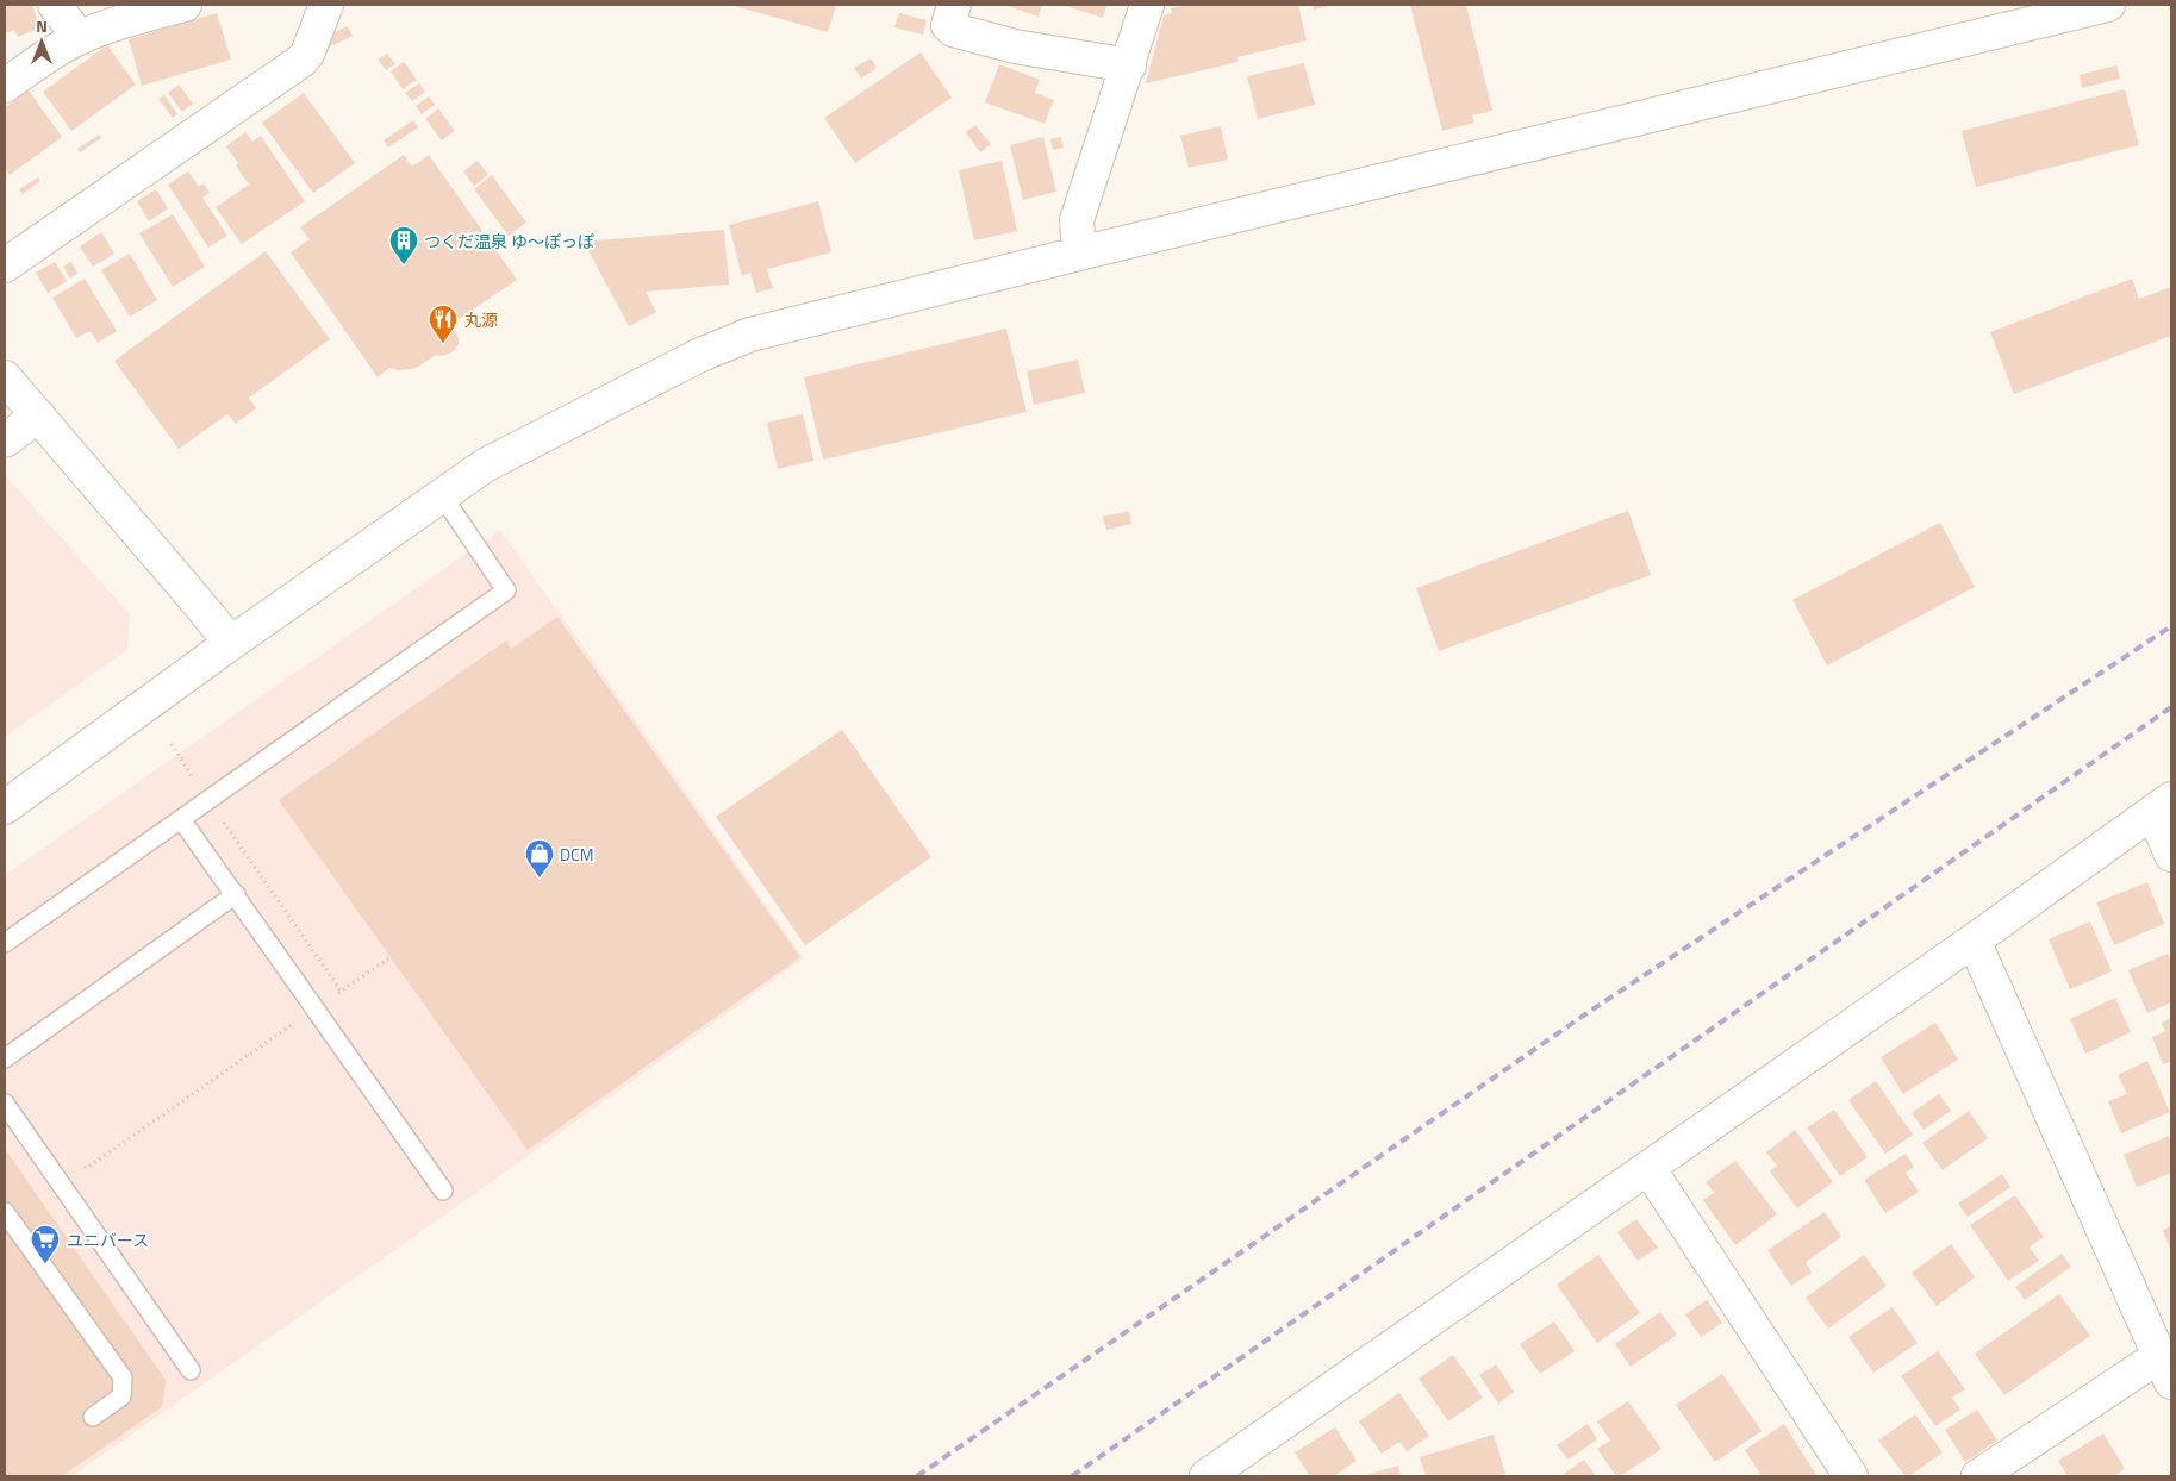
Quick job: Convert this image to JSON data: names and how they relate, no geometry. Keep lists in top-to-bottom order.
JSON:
{
  "places": {
    "building": ["つくだ温泉 ゆ～ぽっぽ"],
    "restaurant": ["丸源"],
    "shop": ["DCM"],
    "supermarket": ["ユニバース"]
  },
  "north": "top"
}
